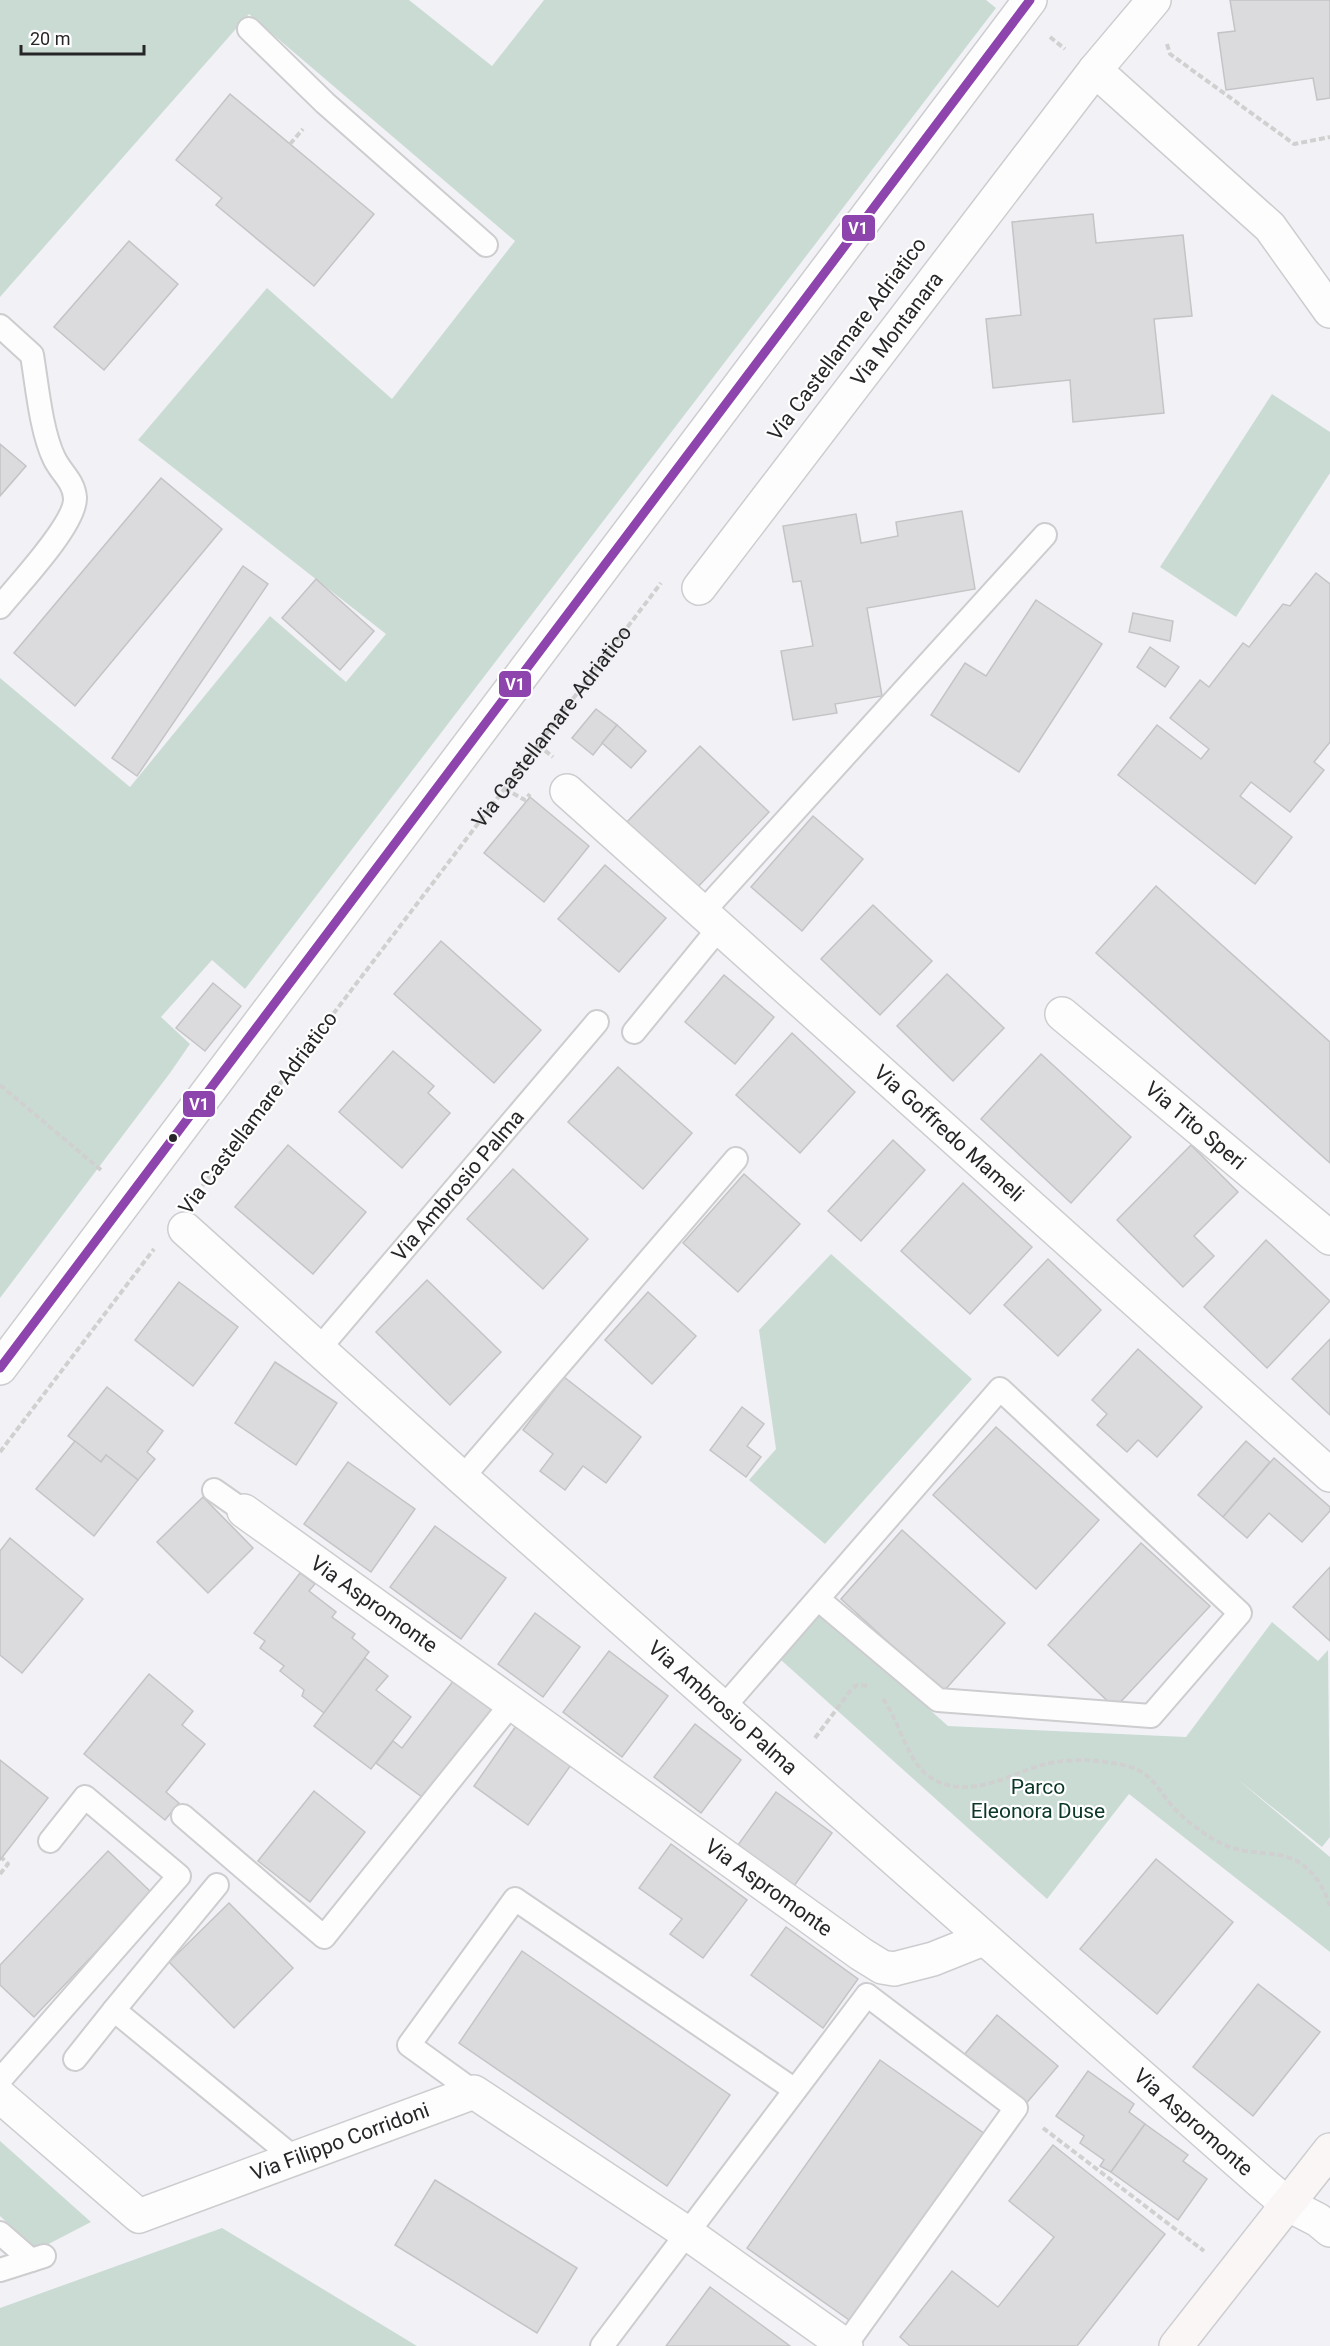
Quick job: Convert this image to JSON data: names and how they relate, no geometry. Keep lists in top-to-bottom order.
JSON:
{
  "streets": {
    "street": [
      "Via Montanara",
      "Via Tito Speri",
      "Via Goffredo Mameli",
      "Via Ambrosio Palma",
      "Via Aspromonte",
      "Via Filippo Corridoni"
    ],
    "path": ["Via Castellamare Adriatico"]
  },
  "crossings": [
    ["Via Ambrosio Palma", "Via Aspromonte"]
  ],
  "parks": ["Parco Eleonora Duse"],
  "lines": ["transit line V1"],
  "scale_bar": "20 m"
}
